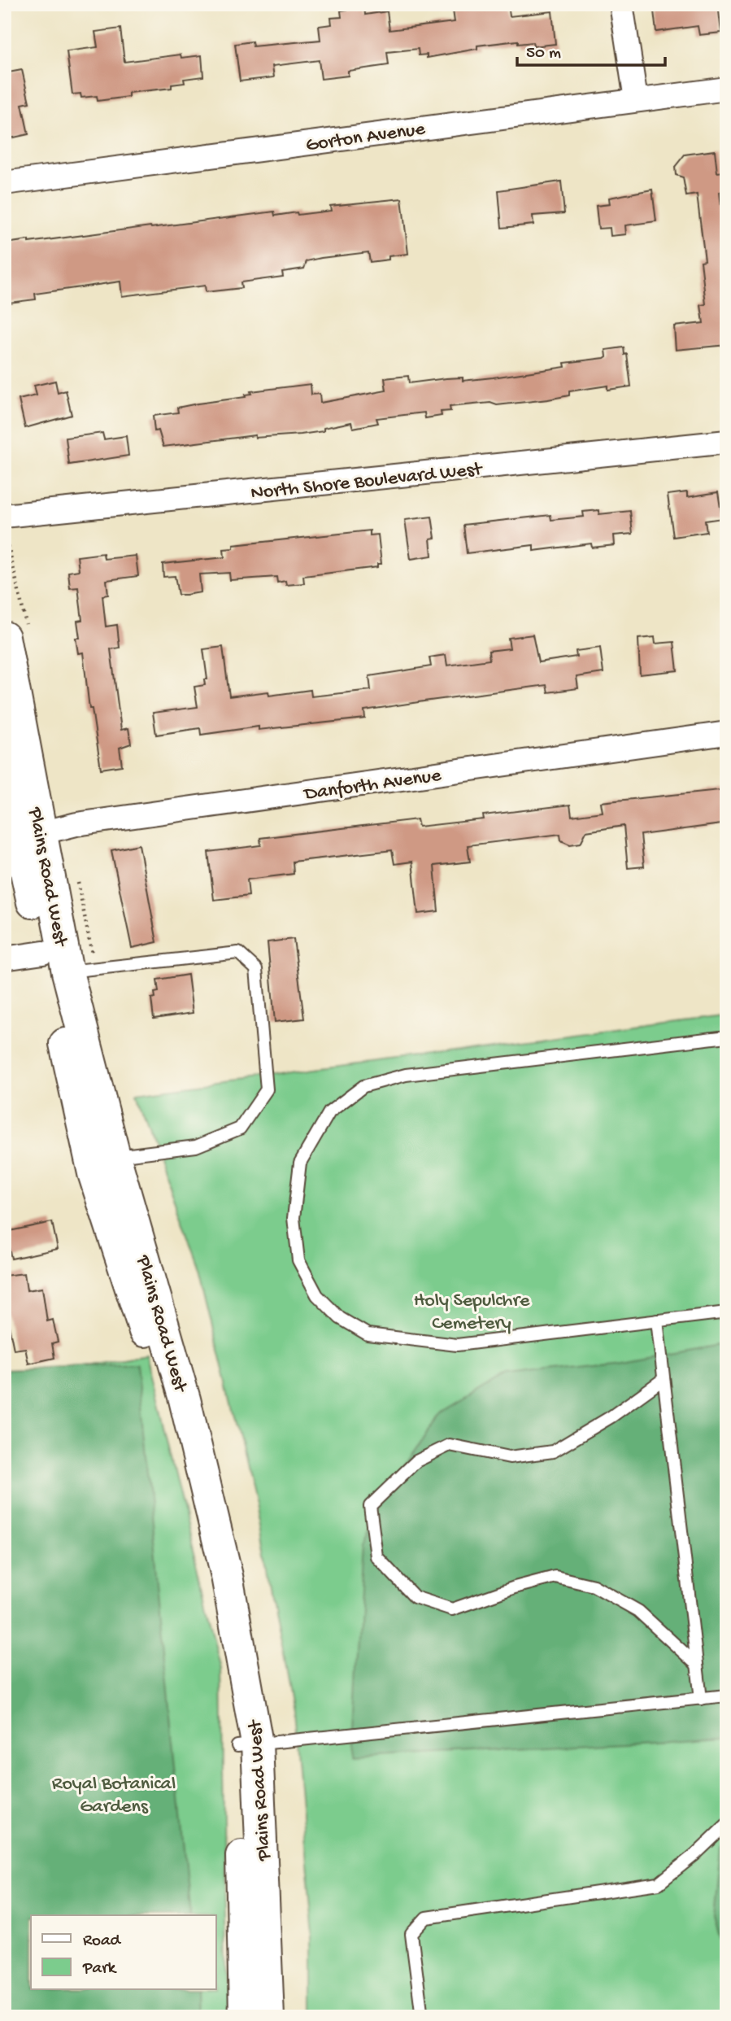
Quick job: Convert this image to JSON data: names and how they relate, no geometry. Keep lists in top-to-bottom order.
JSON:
{
  "streets": {
    "main road": ["Plains Road West"],
    "street": ["Gorton Avenue", "North Shore Boulevard West", "Danforth Avenue"]
  },
  "crossings": [
    ["Danforth Avenue", "Plains Road West"]
  ],
  "parks": ["Holy Sepulchre Cemetery", "Royal Botanical Gardens"],
  "legend": ["Road", "Park"],
  "scale_bar": "50 m"
}
